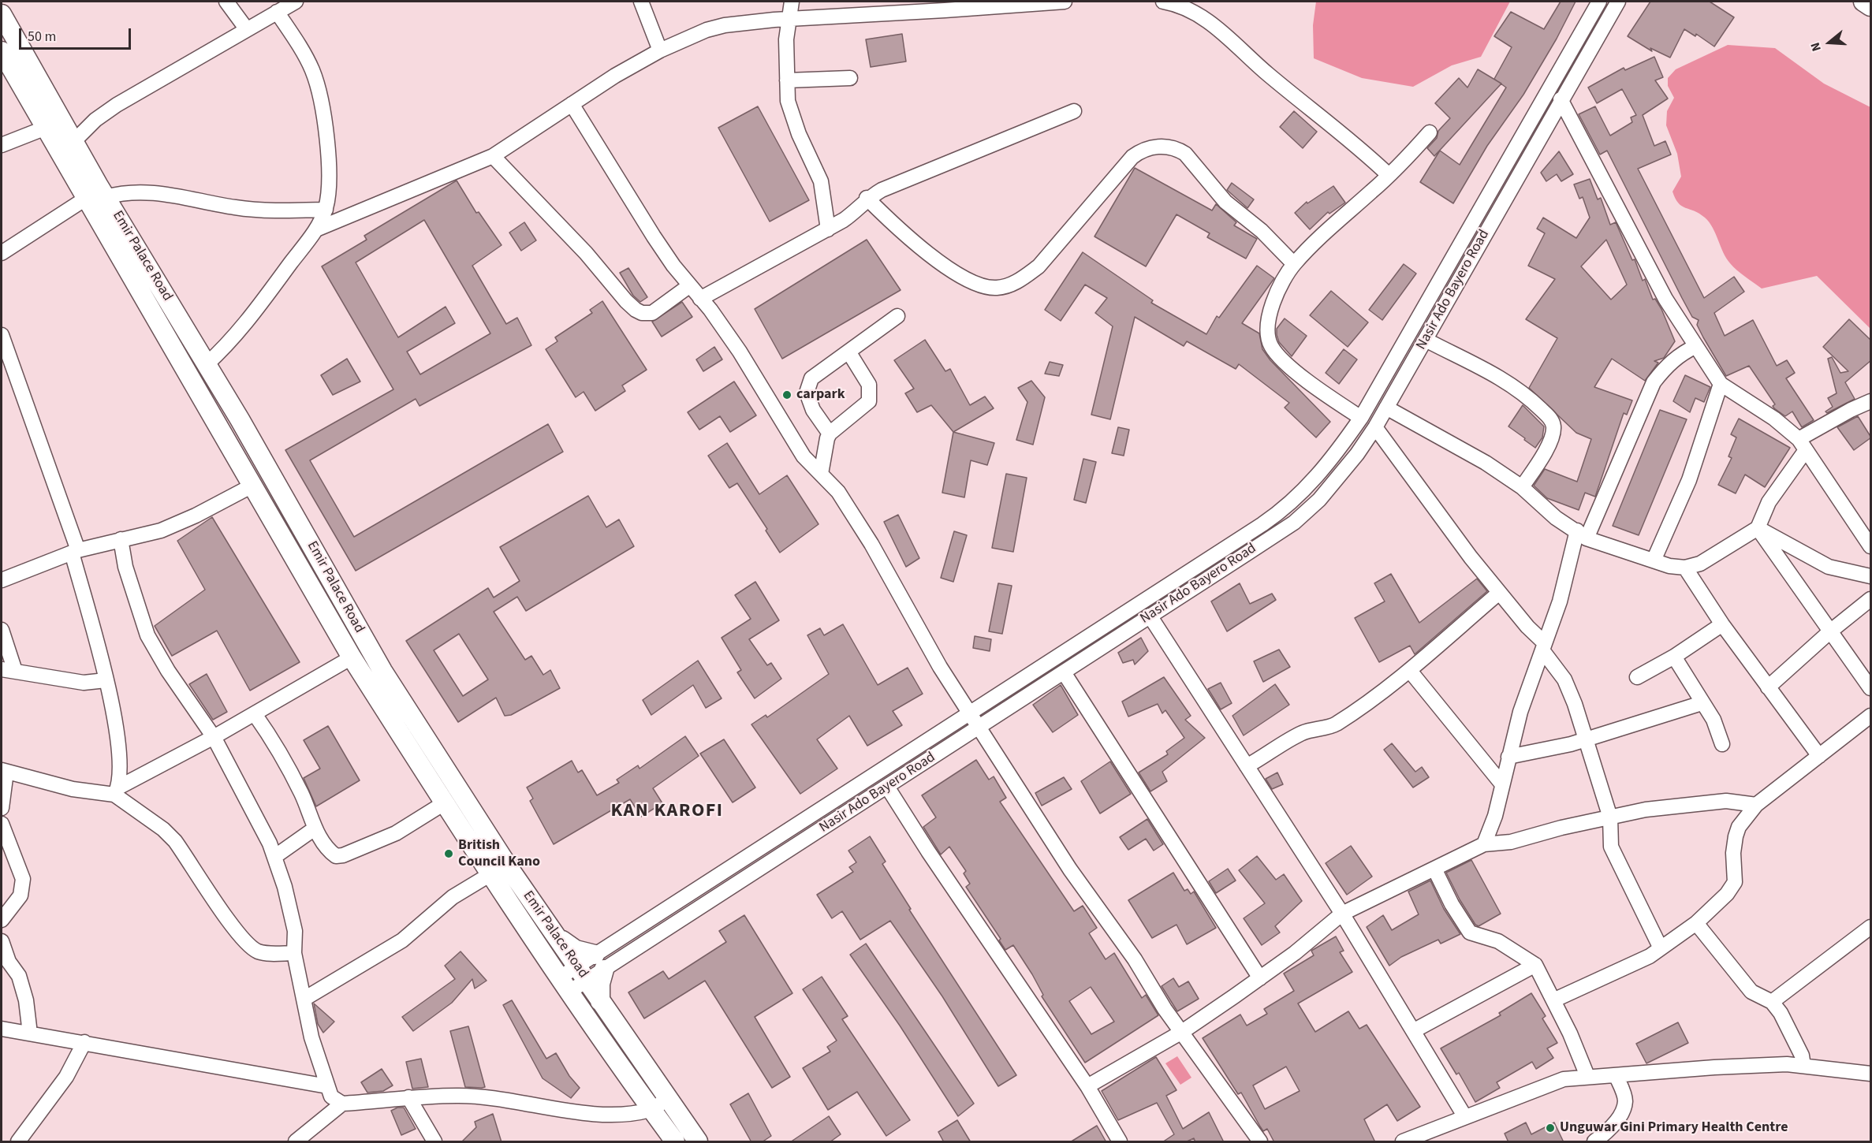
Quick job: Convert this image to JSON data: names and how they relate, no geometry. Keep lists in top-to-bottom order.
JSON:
{
  "streets": {
    "main road": ["Emir Palace Road"],
    "street": ["Nasir Ado Bayero Road"]
  },
  "crossings": [
    ["Emir Palace Road", "Nasir Ado Bayero Road"]
  ],
  "districts": ["KAN KAROFI"],
  "places": ["carpark", "British Council Kano", "Unguwar Gini Primary Health Centre"],
  "scale_bar": "50 m",
  "north": "left"
}
